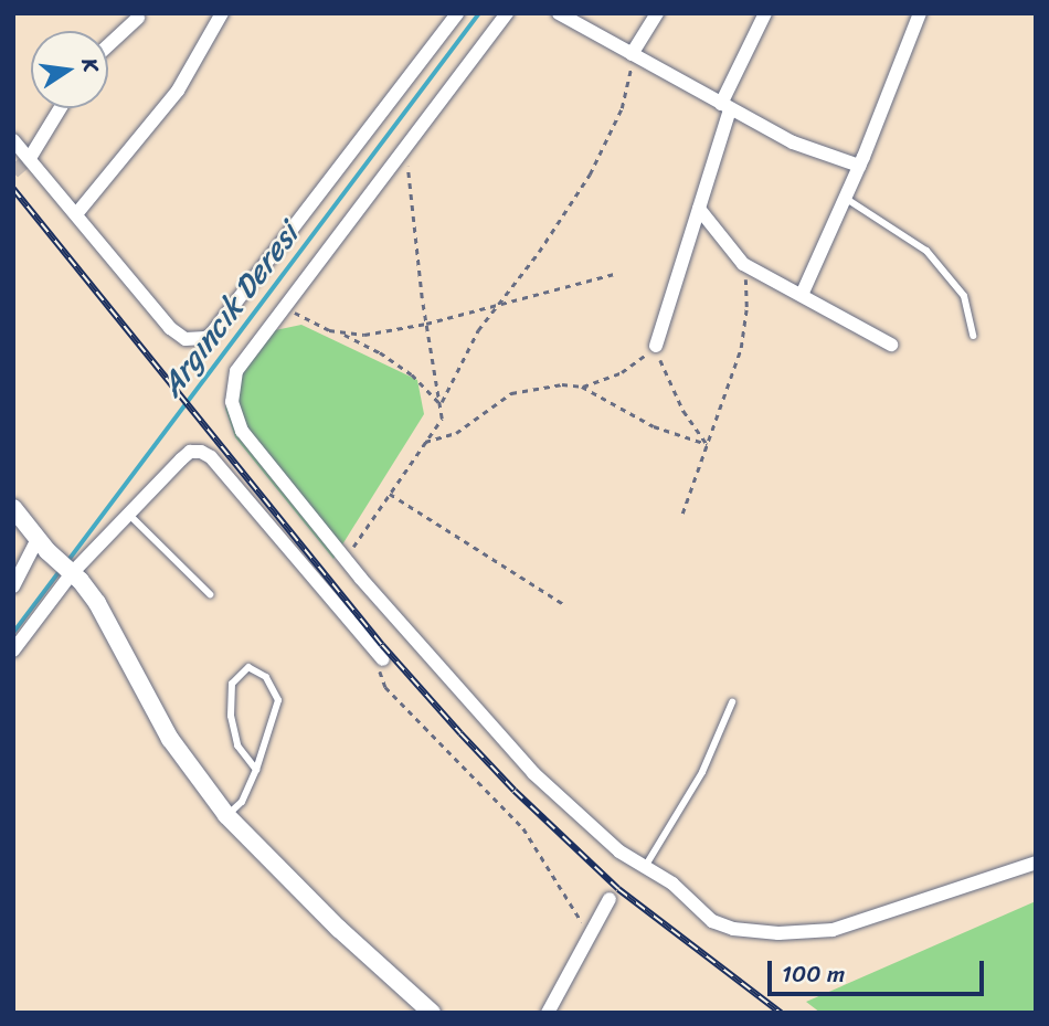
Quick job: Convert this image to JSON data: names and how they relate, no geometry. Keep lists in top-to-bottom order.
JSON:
{
  "water": ["Argıncık Deresi"],
  "scale_bar": "100 m",
  "north": "right"
}
